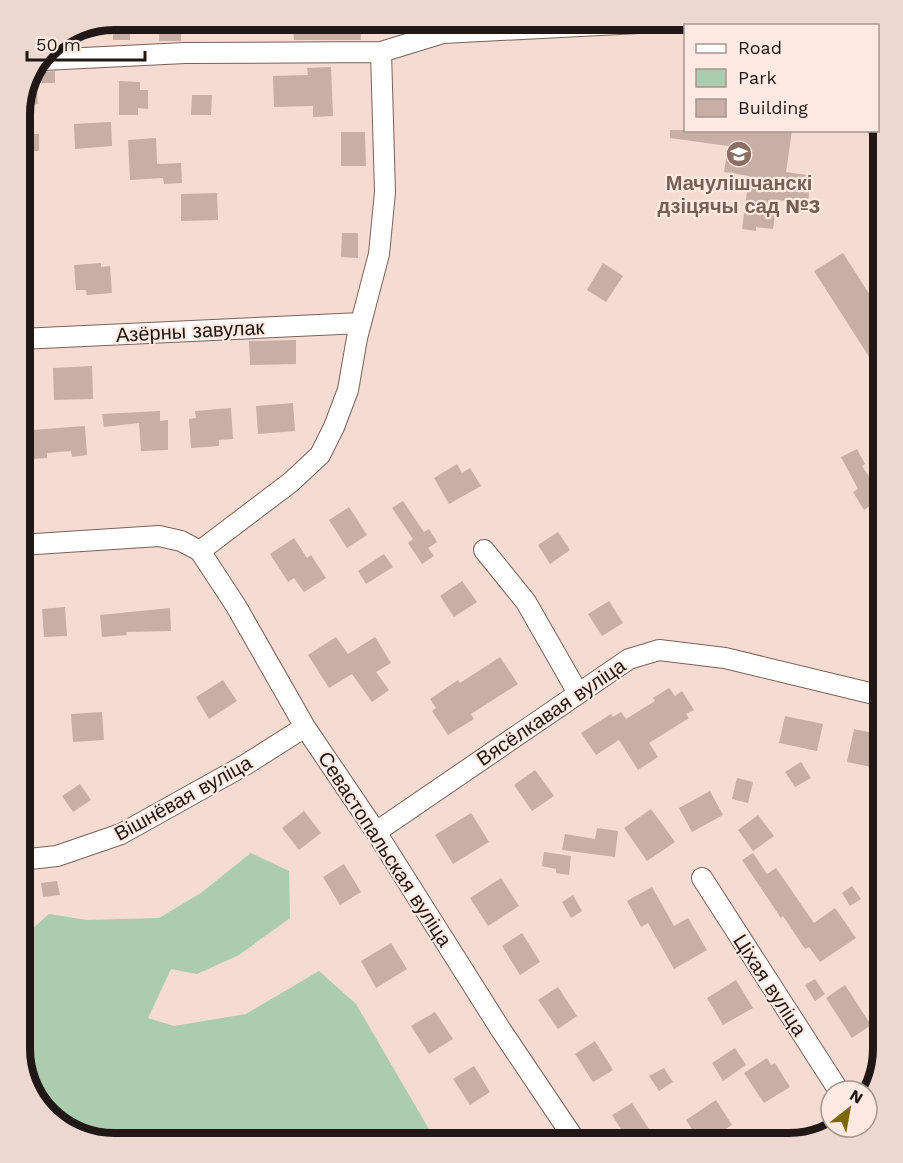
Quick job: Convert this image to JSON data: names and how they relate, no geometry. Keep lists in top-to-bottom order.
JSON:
{
  "streets": {
    "street": [
      "Азёрны завулак",
      "Вясёлкавая вуліца",
      "Вішнёвая вуліца",
      "Севастопальская вуліца",
      "Ціхая вуліца"
    ]
  },
  "crossings": [
    ["Вясёлкавая вуліца", "Севастопальская вуліца"],
    ["Вішнёвая вуліца", "Севастопальская вуліца"]
  ],
  "places": {
    "school or university": ["Мачулішчанскі дзіцячы сад №3"]
  },
  "legend": ["Road", "Park", "Building"],
  "scale_bar": "50 m",
  "north": "top right"
}
